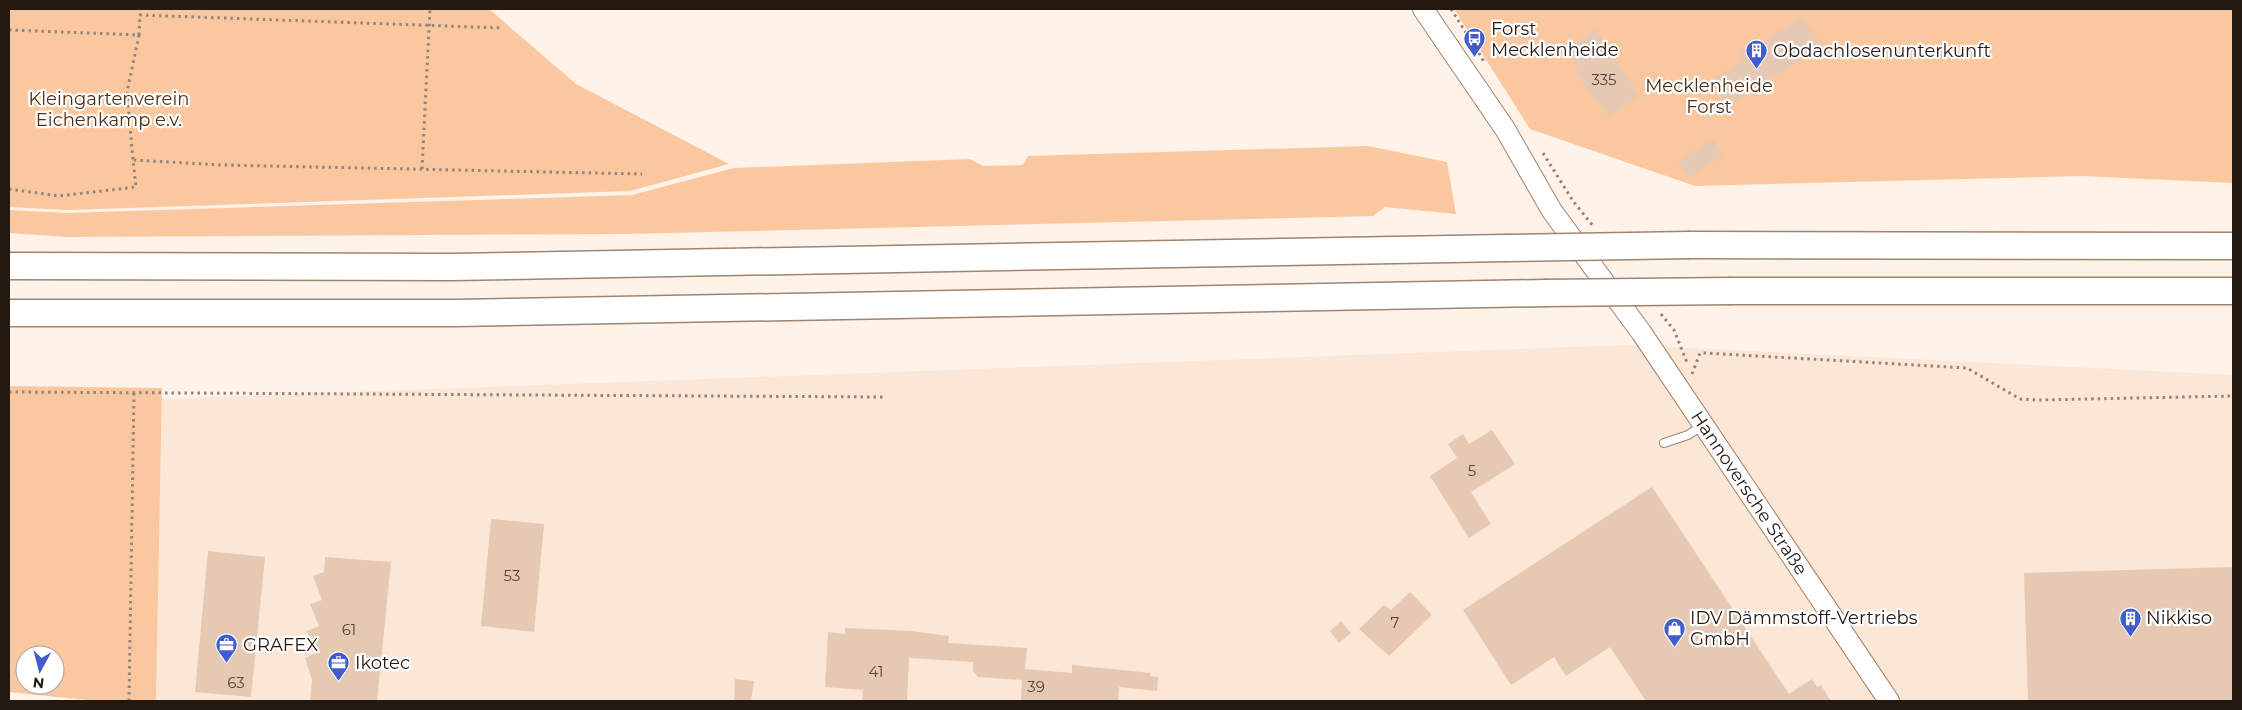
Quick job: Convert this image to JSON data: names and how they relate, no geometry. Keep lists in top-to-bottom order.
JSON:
{
  "streets": {
    "main road": ["Hannoversche Straße"]
  },
  "parks": ["Mecklenheide Forst", "Kleingartenverein Eichenkamp e.v."],
  "places": {
    "bus stop": ["Forst Mecklenheide"],
    "building": ["Obdachlosenunterkunft", "Nikkiso"],
    "shop": ["IDV Dämmstoff-Vertriebs GmbH"],
    "office": ["GRAFEX", "Ikotec"]
  },
  "house_numbers": [
    "335",
    "5",
    "53",
    "7",
    "61",
    "41",
    "63",
    "39"
  ],
  "north": "bottom"
}
